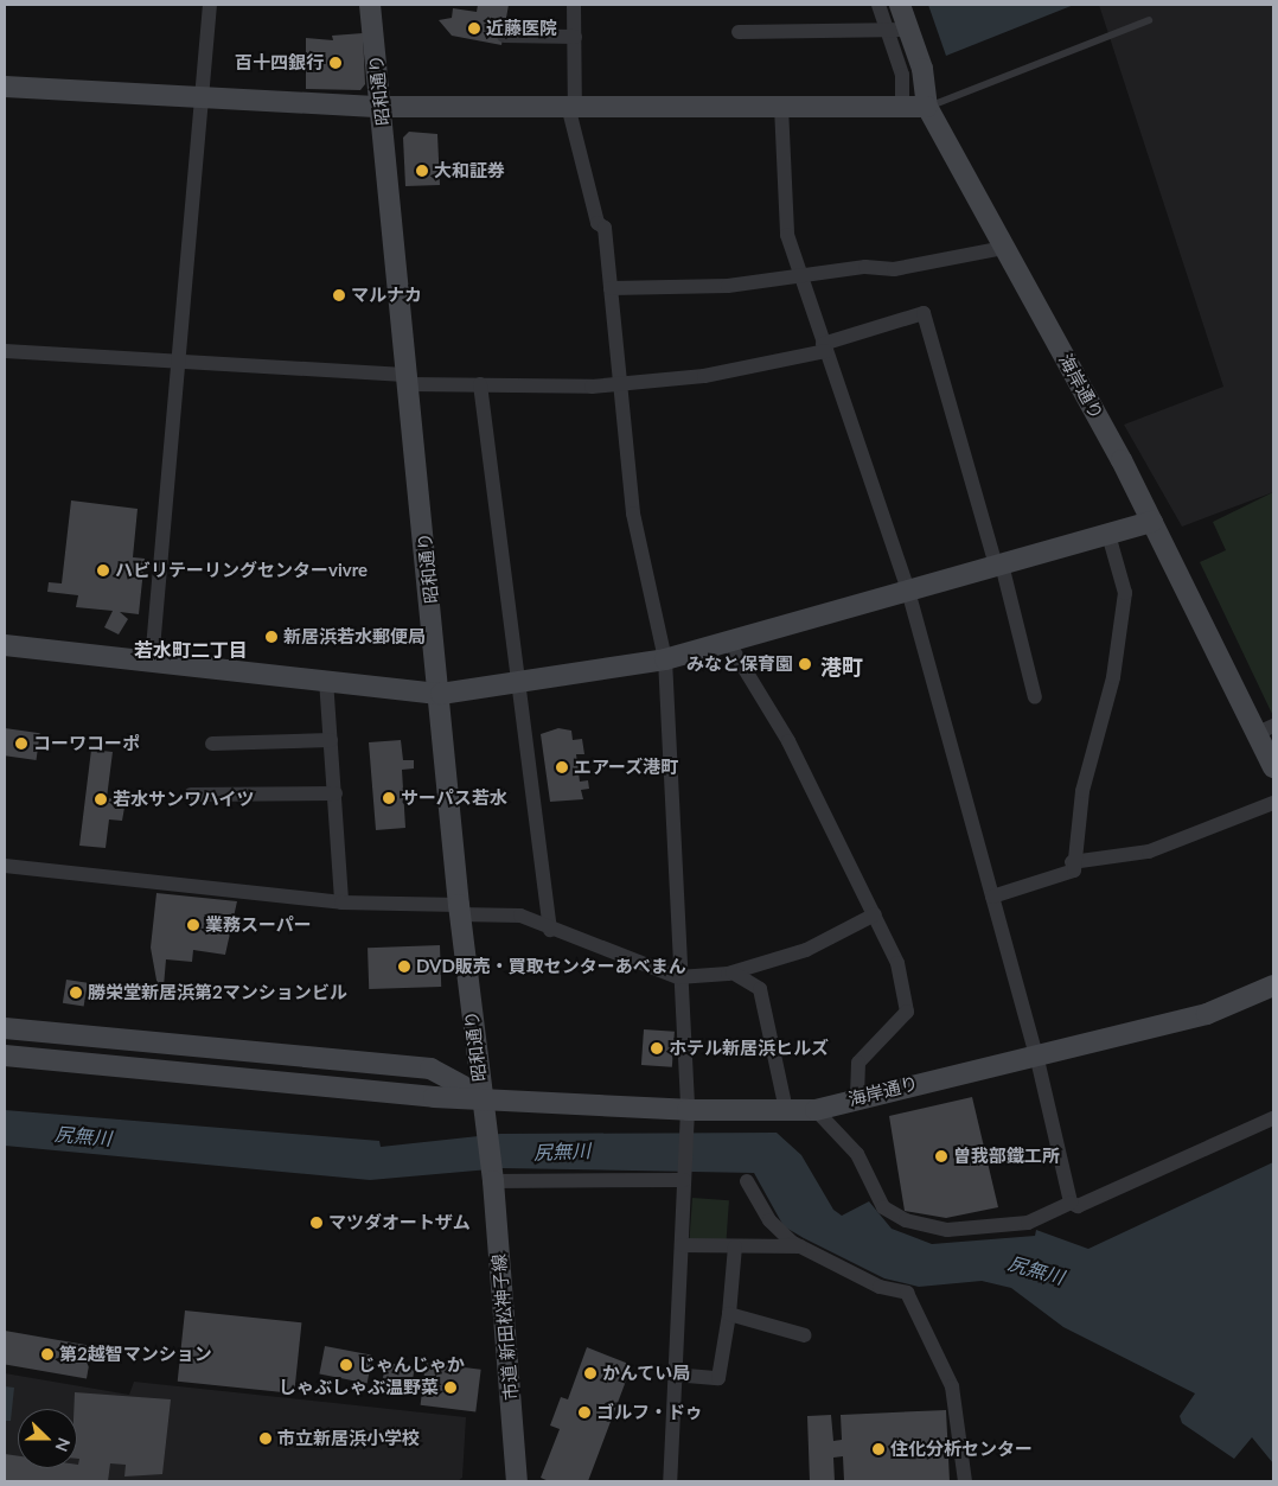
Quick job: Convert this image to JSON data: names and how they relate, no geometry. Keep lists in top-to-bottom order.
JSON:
{
  "streets": {
    "street": ["昭和通り", "海岸通り", "市道 新田松神子線"]
  },
  "crossings": [
    ["昭和通り", "海岸通り"],
    ["昭和通り", "市道 新田松神子線"]
  ],
  "districts": ["若水町二丁目", "港町"],
  "water": ["尻無川"],
  "places": [
    "近藤医院",
    "百十四銀行",
    "大和証券",
    "マルナカ",
    "ハビリテーリングセンターvivre",
    "新居浜若水郵便局",
    "みなと保育園",
    "コーワコーポ",
    "エアーズ港町",
    "サーパス若水",
    "若水サンワハイツ",
    "業務スーパー",
    "DVD販売・買取センターあべまん",
    "勝栄堂新居浜第2マンションビル",
    "ホテル新居浜ヒルズ",
    "曽我部鐵工所",
    "マツダオートザム",
    "第2越智マンション",
    "じゃんじゃか",
    "かんてい局",
    "しゃぶしゃぶ温野菜",
    "ゴルフ・ドゥ",
    "市立新居浜小学校",
    "住化分析センター"
  ],
  "north": "right"
}
